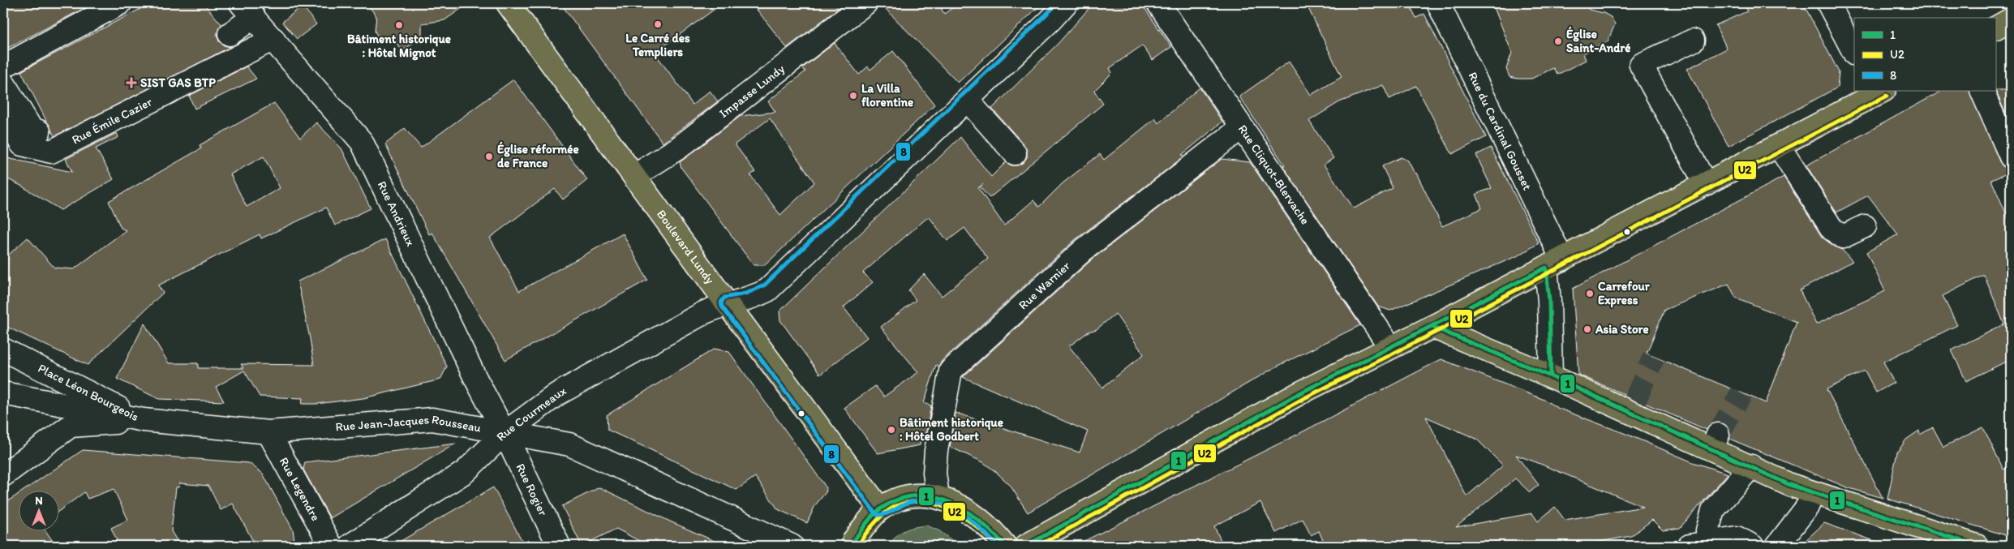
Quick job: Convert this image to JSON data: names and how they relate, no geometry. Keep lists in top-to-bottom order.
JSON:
{
  "streets": {
    "main road": ["Boulevard Lundy"],
    "street": [
      "Impasse Lundy",
      "Rue Émile Cazier",
      "Rue du Cardinal Gousset",
      "Rue Cliquot-Blervache",
      "Rue Andrieux",
      "Rue Warnier",
      "Place Léon Bourgeois",
      "Rue Courmeaux",
      "Rue Jean-Jacques Rousseau",
      "Rue Legendre",
      "Rue Rogier"
    ]
  },
  "crossings": [
    ["Impasse Lundy", "Boulevard Lundy"],
    ["Rue Émile Cazier", "Rue Andrieux"],
    ["Rue Cliquot-Blervache", "Rue Warnier"],
    ["Rue Andrieux", "Rue Courmeaux"],
    ["Rue Andrieux", "Rue Jean-Jacques Rousseau"],
    ["Rue Andrieux", "Rue Rogier"],
    ["Boulevard Lundy", "Rue Courmeaux"],
    ["Place Léon Bourgeois", "Rue Jean-Jacques Rousseau"],
    ["Rue Courmeaux", "Rue Jean-Jacques Rousseau"],
    ["Rue Courmeaux", "Rue Rogier"],
    ["Rue Jean-Jacques Rousseau", "Rue Legendre"],
    ["Rue Jean-Jacques Rousseau", "Rue Rogier"]
  ],
  "places": {
    "other": [
      "Le Carré des Templiers",
      "Bâtiment historique : Hôtel Mignot",
      "Église Saint-André",
      "La Villa florentine",
      "Église réformée de France",
      "Carrefour Express",
      "Asia Store",
      "Bâtiment historique : Hôtel Godbert"
    ],
    "health": ["SIST GAS BTP"]
  },
  "lines": ["transit line 8", "transit line U2", "transit line 1"],
  "legend": ["1", "U2", "8"],
  "north": "top"
}
